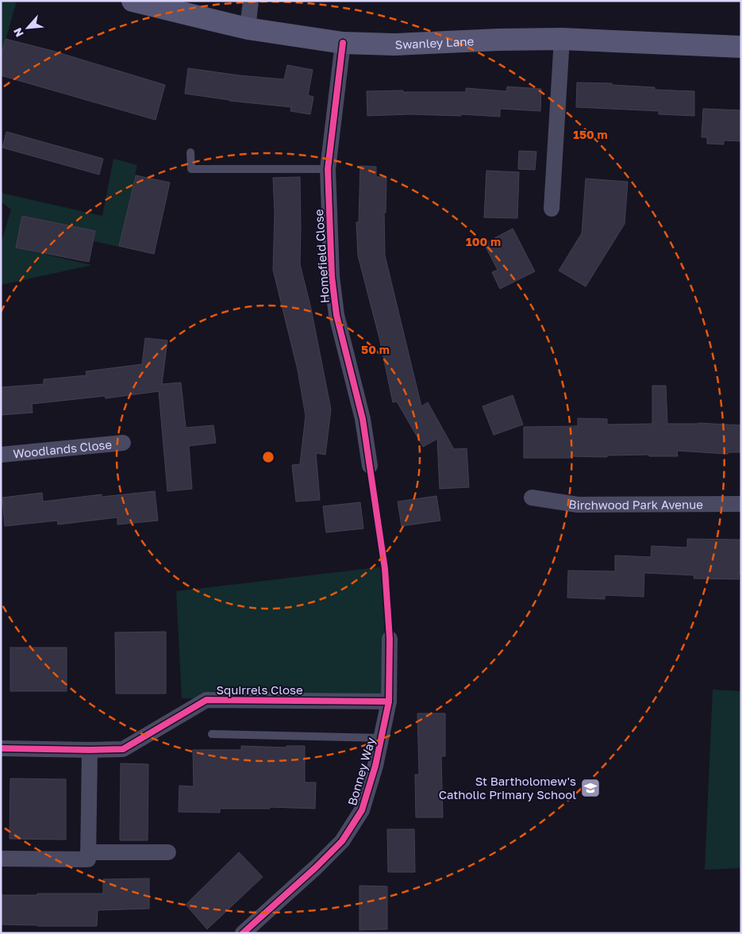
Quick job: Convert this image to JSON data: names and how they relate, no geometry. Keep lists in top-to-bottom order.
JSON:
{
  "streets": {
    "main road": ["Swanley Lane"],
    "street": [
      "Homefield Close",
      "Woodlands Close",
      "Birchwood Park Avenue",
      "Squirrels Close",
      "Bonney Way"
    ]
  },
  "crossings": [
    ["Swanley Lane", "Homefield Close"],
    ["Squirrels Close", "Bonney Way"]
  ],
  "places": {
    "school or university": ["St Bartholomew's Catholic Primary School"]
  },
  "north": "bottom left",
  "rings": ["150 m", "100 m", "50 m"]
}
